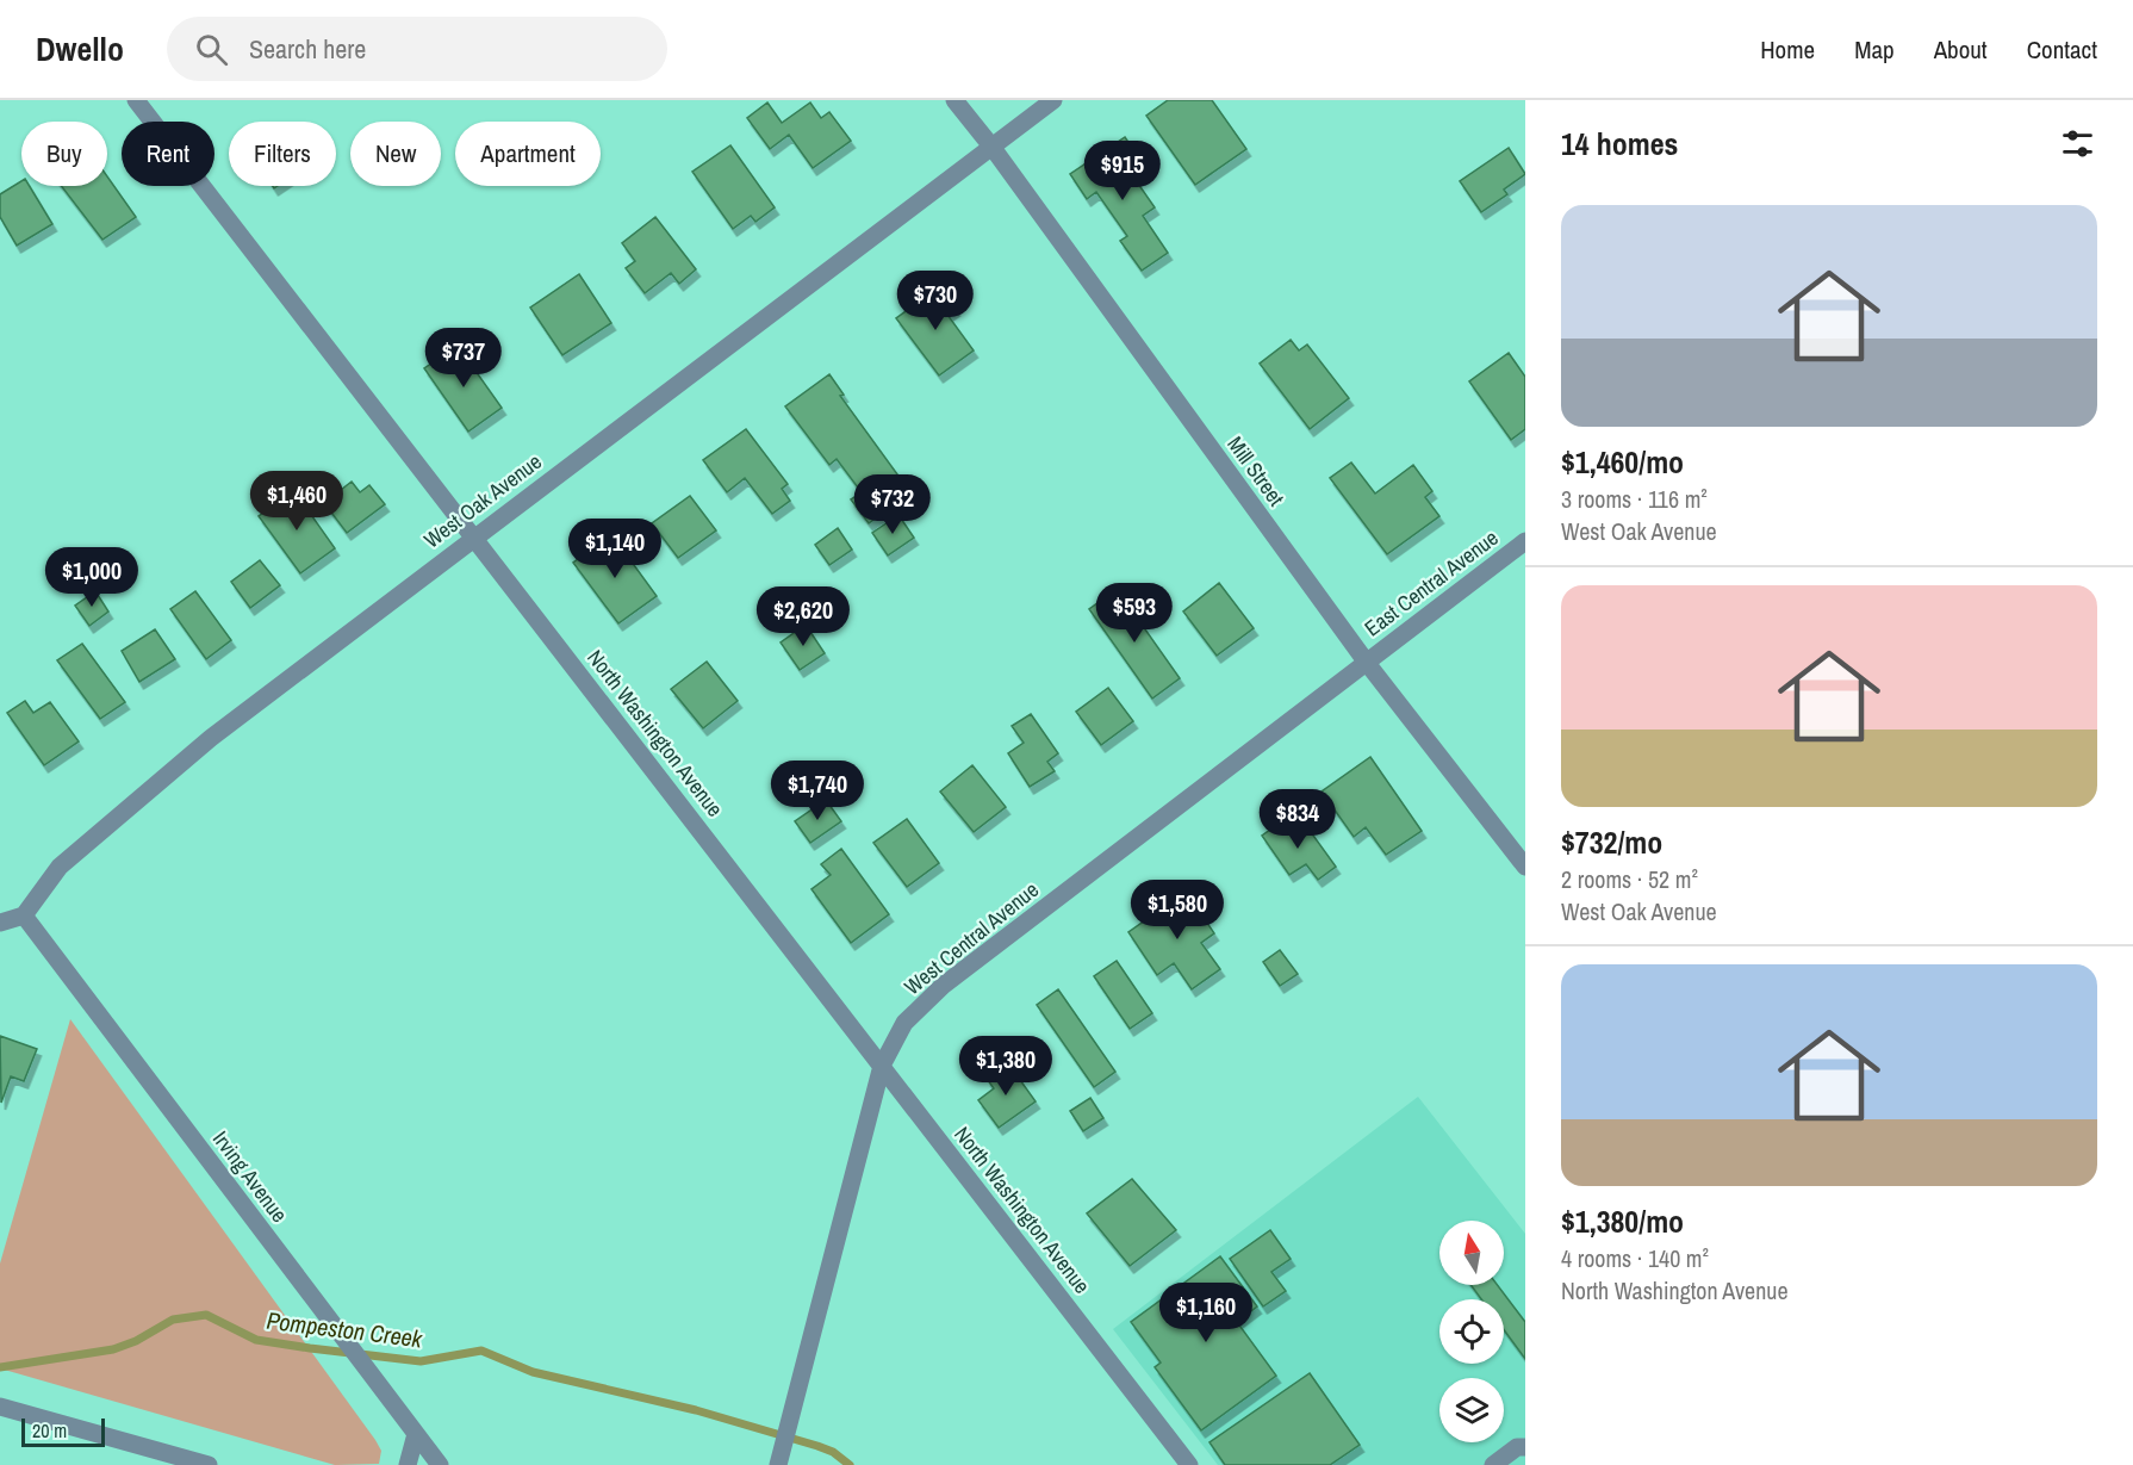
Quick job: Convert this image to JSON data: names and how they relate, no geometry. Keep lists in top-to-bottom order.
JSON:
{
  "streets": {
    "street": [
      "Mill Street",
      "West Oak Avenue",
      "East Central Avenue",
      "North Washington Avenue",
      "West Central Avenue",
      "Irving Avenue"
    ]
  },
  "crossings": [
    ["Mill Street", "West Oak Avenue"],
    ["Mill Street", "East Central Avenue"],
    ["Mill Street", "West Central Avenue"],
    ["West Oak Avenue", "North Washington Avenue"],
    ["West Oak Avenue", "Irving Avenue"],
    ["East Central Avenue", "West Central Avenue"],
    ["North Washington Avenue", "West Central Avenue"]
  ],
  "water": ["Pompeston Creek"],
  "scale_bar": "20 m",
  "north": "top",
  "page": {
    "header": "Dwello",
    "search": "Search here",
    "nav": [
      "Home",
      "Map",
      "About",
      "Contact"
    ],
    "heading": "14 homes",
    "chip": [
      "Buy",
      "Rent",
      "Filters",
      "New",
      "Apartment"
    ],
    "price": [
      "$915",
      "$730",
      "$737",
      "$1,460",
      "$732",
      "$1,140",
      "$1,000",
      "$593",
      "$2,620",
      "$1,740",
      "$834",
      "$1,580",
      "$1,380",
      "$1,160"
    ],
    "list": [
      {
        "name": "$1,460/mo",
        "note": "3 rooms · 116 m² · West Oak Avenue"
      },
      {
        "name": "$732/mo",
        "note": "2 rooms · 52 m² · West Oak Avenue"
      },
      {
        "name": "$1,380/mo",
        "note": "4 rooms · 140 m² · North Washington Avenue"
      }
    ],
    "scale": "20 m"
  }
}
